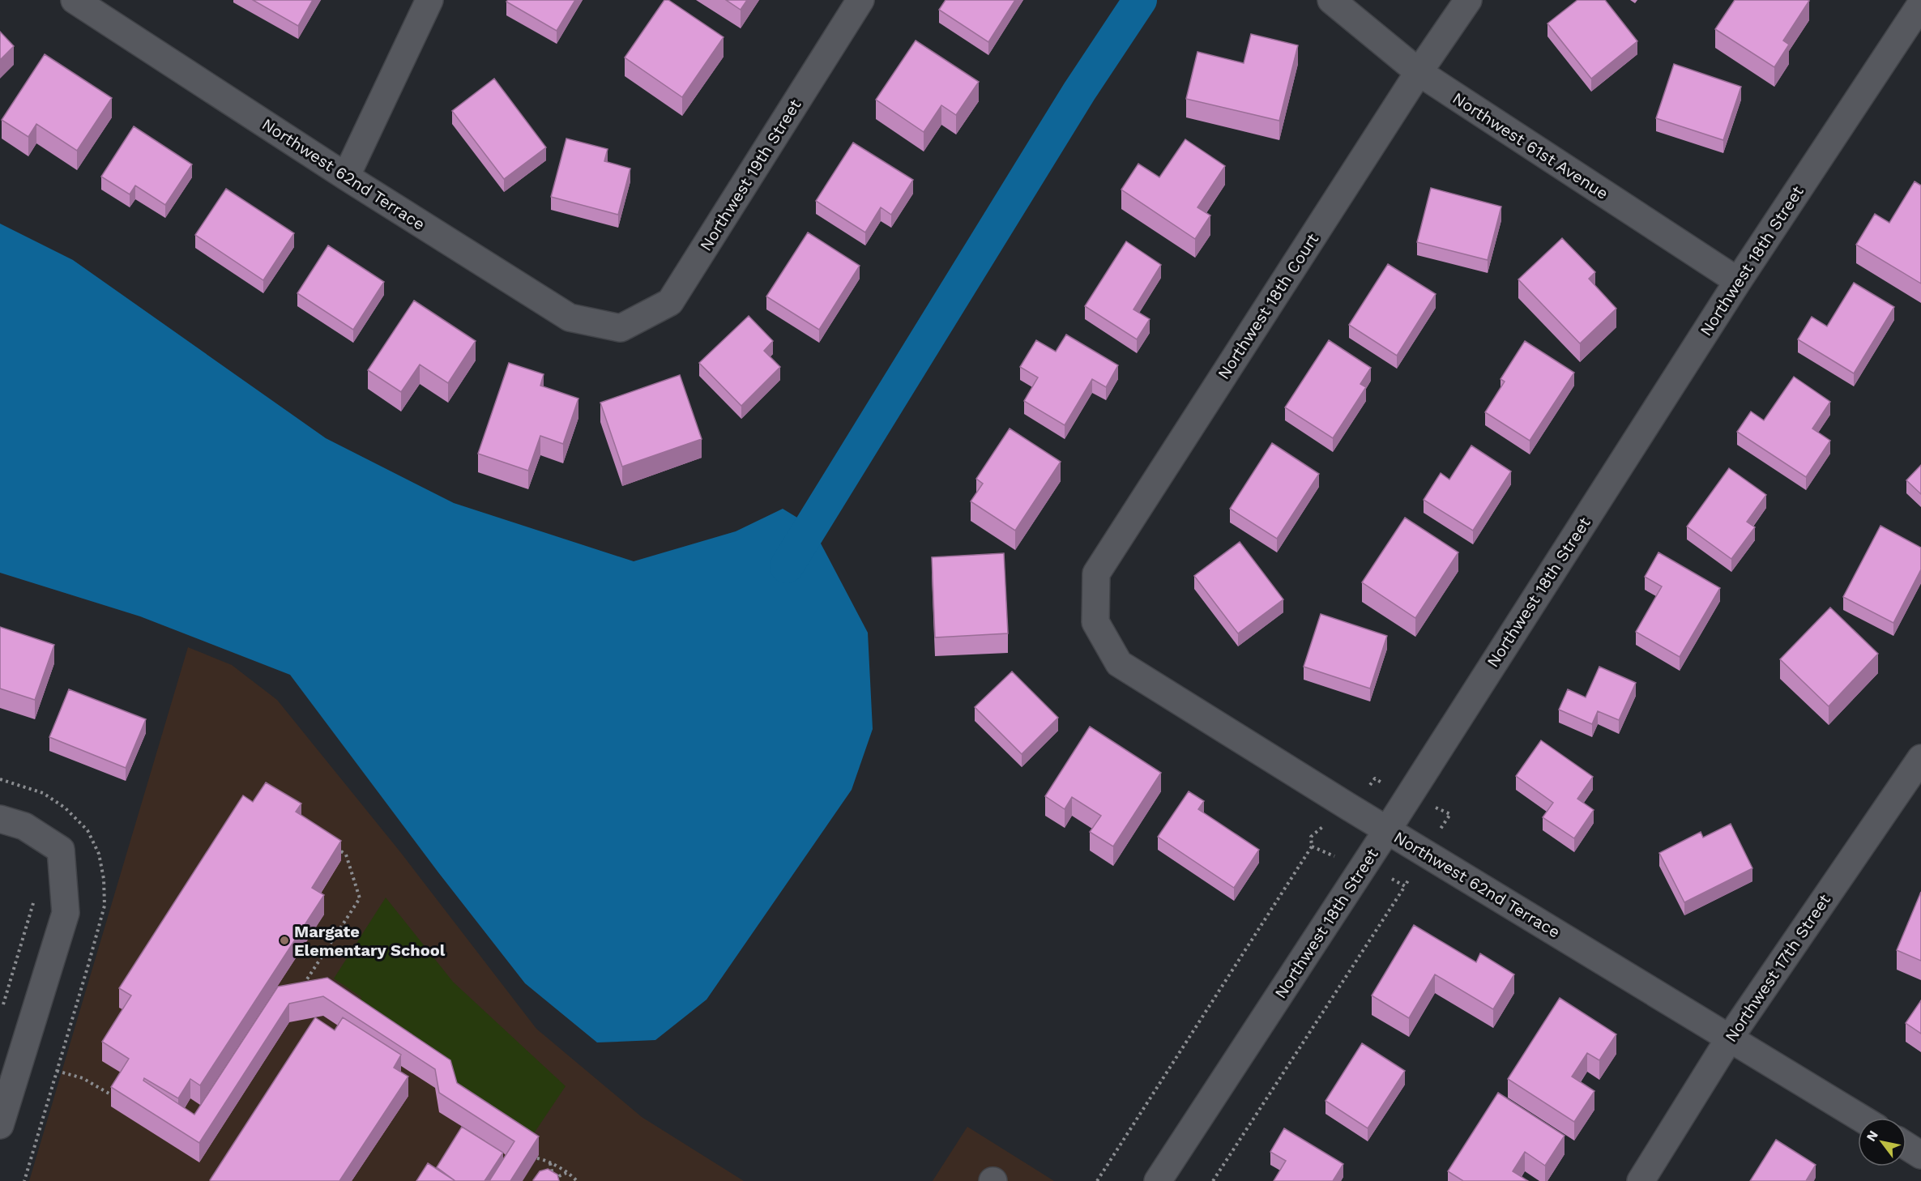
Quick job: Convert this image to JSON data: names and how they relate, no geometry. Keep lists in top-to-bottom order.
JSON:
{
  "streets": {
    "street": [
      "Northwest 61st Avenue",
      "Northwest 62nd Terrace",
      "Northwest 19th Street",
      "Northwest 18th Street",
      "Northwest 18th Court",
      "Northwest 17th Street"
    ]
  },
  "crossings": [
    ["Northwest 61st Avenue", "Northwest 18th Street"],
    ["Northwest 61st Avenue", "Northwest 18th Court"],
    ["Northwest 62nd Terrace", "Northwest 19th Street"],
    ["Northwest 62nd Terrace", "Northwest 18th Street"],
    ["Northwest 62nd Terrace", "Northwest 18th Court"],
    ["Northwest 62nd Terrace", "Northwest 17th Street"]
  ],
  "places": ["Margate Elementary School"],
  "north": "top left"
}
